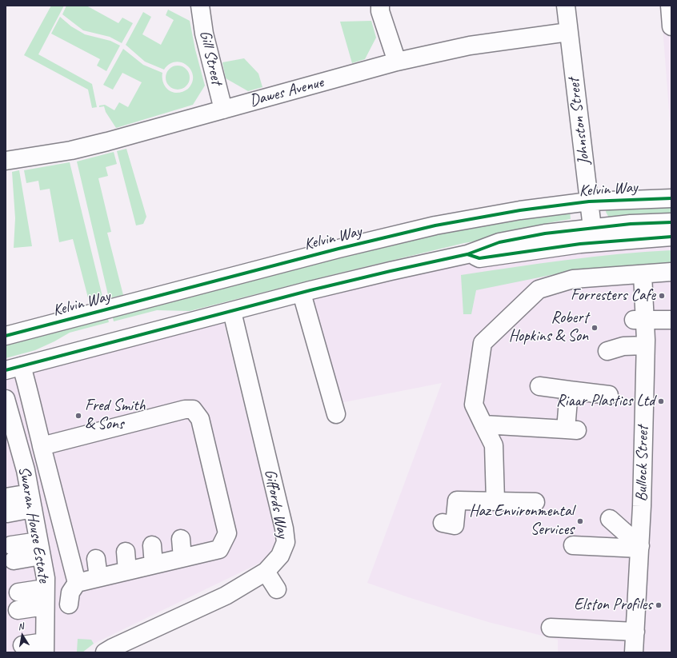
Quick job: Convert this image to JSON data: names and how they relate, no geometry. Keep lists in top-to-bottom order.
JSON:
{
  "streets": {
    "street": [
      "Gill Street",
      "Dawes Avenue",
      "Johnston Street",
      "Kelvin Way",
      "Bullock Street",
      "Giffords Way",
      "Swaran House Estate"
    ]
  },
  "crossings": [
    ["Gill Street", "Dawes Avenue"],
    ["Dawes Avenue", "Johnston Street"],
    ["Johnston Street", "Kelvin Way"]
  ],
  "places": [
    "Forresters Cafe",
    "Robert Hopkins & Son",
    "Riaar Plastics Ltd",
    "Fred Smith & Sons",
    "Haz Environmental Services",
    "Elston Profiles"
  ],
  "north": "top"
}
